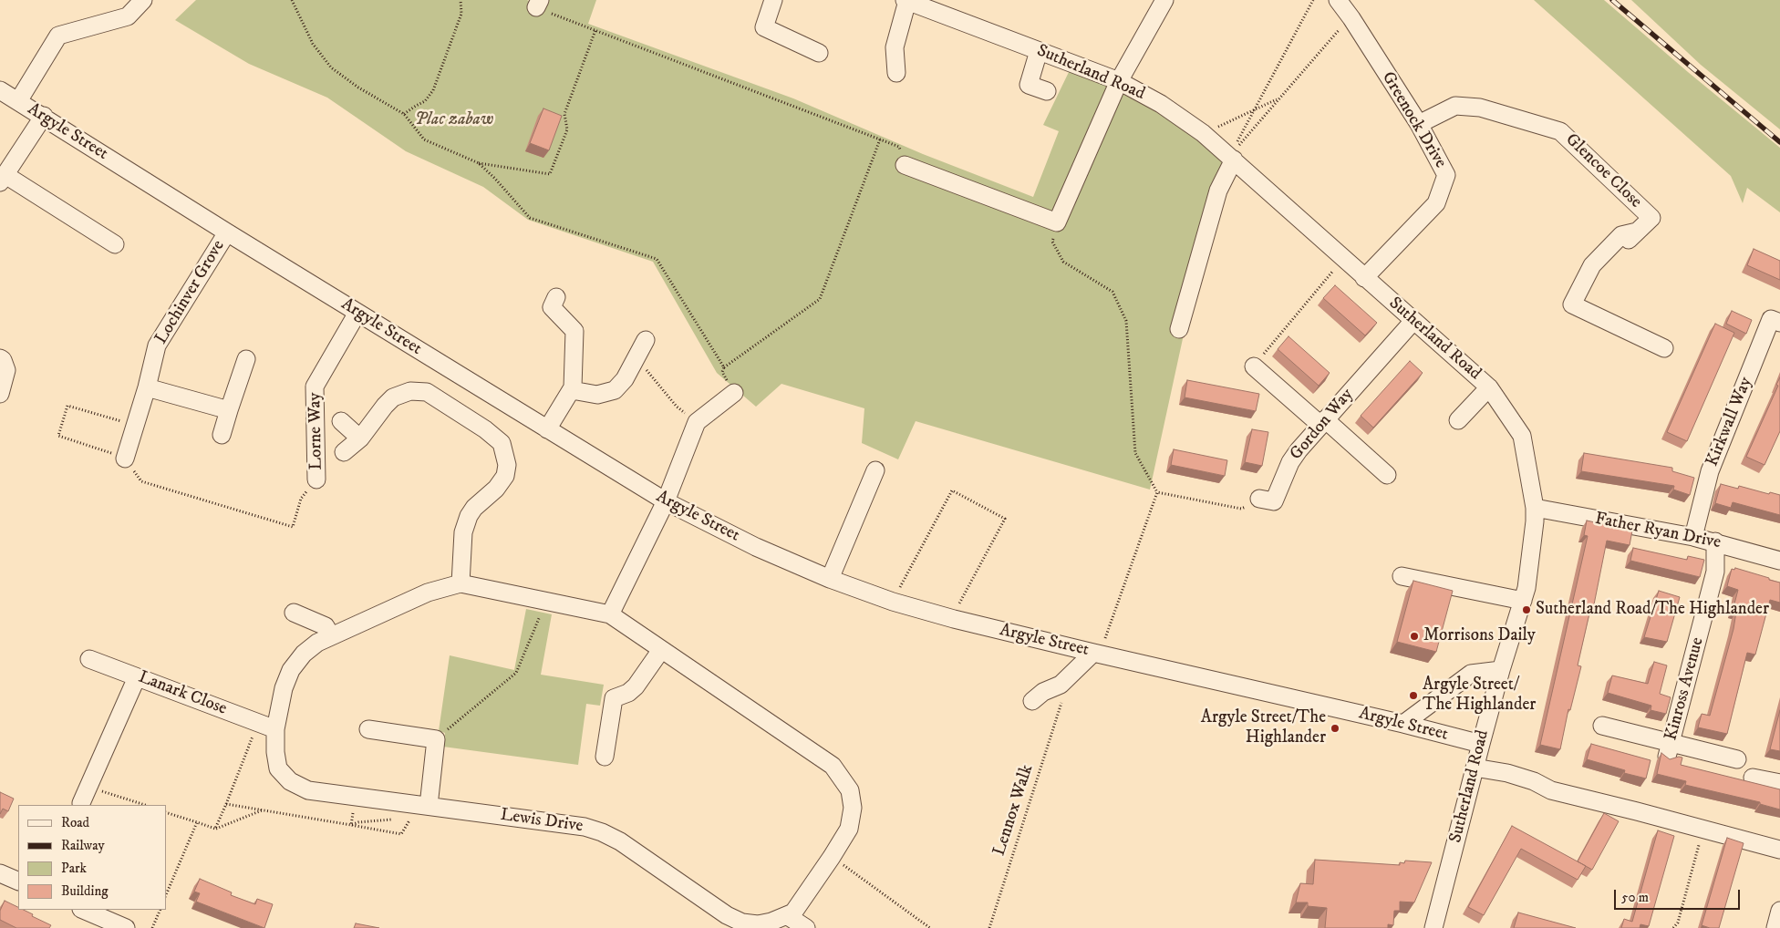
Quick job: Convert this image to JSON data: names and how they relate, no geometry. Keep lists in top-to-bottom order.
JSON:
{
  "streets": {
    "street": [
      "Sutherland Road",
      "Greenock Drive",
      "Argyle Street",
      "Glencoe Close",
      "Lochinver Grove",
      "Kirkwall Way",
      "Gordon Way",
      "Lorne Way",
      "Father Ryan Drive",
      "Kinross Avenue",
      "Lanark Close",
      "Lewis Drive"
    ],
    "path": ["Lennox Walk"]
  },
  "crossings": [
    ["Sutherland Road", "Greenock Drive"],
    ["Sutherland Road", "Argyle Street"],
    ["Sutherland Road", "Gordon Way"],
    ["Sutherland Road", "Father Ryan Drive"],
    ["Greenock Drive", "Glencoe Close"],
    ["Argyle Street", "Lochinver Grove"],
    ["Argyle Street", "Lorne Way"],
    ["Kirkwall Way", "Father Ryan Drive"],
    ["Father Ryan Drive", "Kinross Avenue"],
    ["Lanark Close", "Lewis Drive"]
  ],
  "parks": ["Plac zabaw"],
  "places": [
    "Sutherland Road/The Highlander",
    "Morrisons Daily",
    "Argyle Street/ The Highlander",
    "Argyle Street/The Highlander"
  ],
  "legend": [
    "Road",
    "Railway",
    "Park",
    "Building"
  ],
  "scale_bar": "50 m"
}
